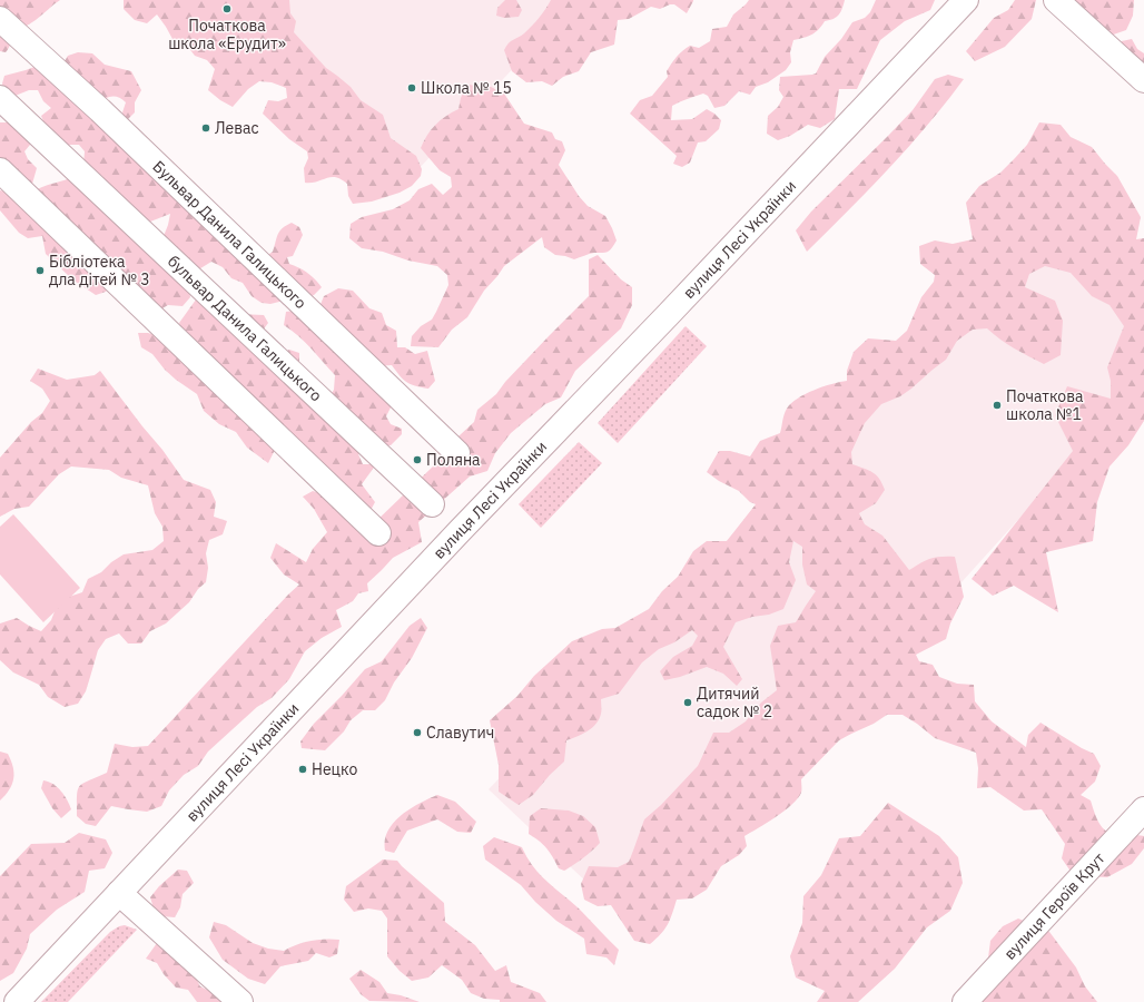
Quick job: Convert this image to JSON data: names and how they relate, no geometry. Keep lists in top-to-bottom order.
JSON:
{
  "streets": {
    "street": [
      "Бульвар Данила Галицького",
      "вулиця Лесі Українки",
      "бульвар Данила Галицького",
      "вулиця Героїв Крут"
    ]
  },
  "places": [
    "Початкова школа «Ерудит»",
    "Школа № 15",
    "Левас",
    "Бібліотека дла дітей № 3",
    "Початкова школа №1",
    "Поляна",
    "Дитячий садок № 2",
    "Славутич",
    "Нецко"
  ]
}
